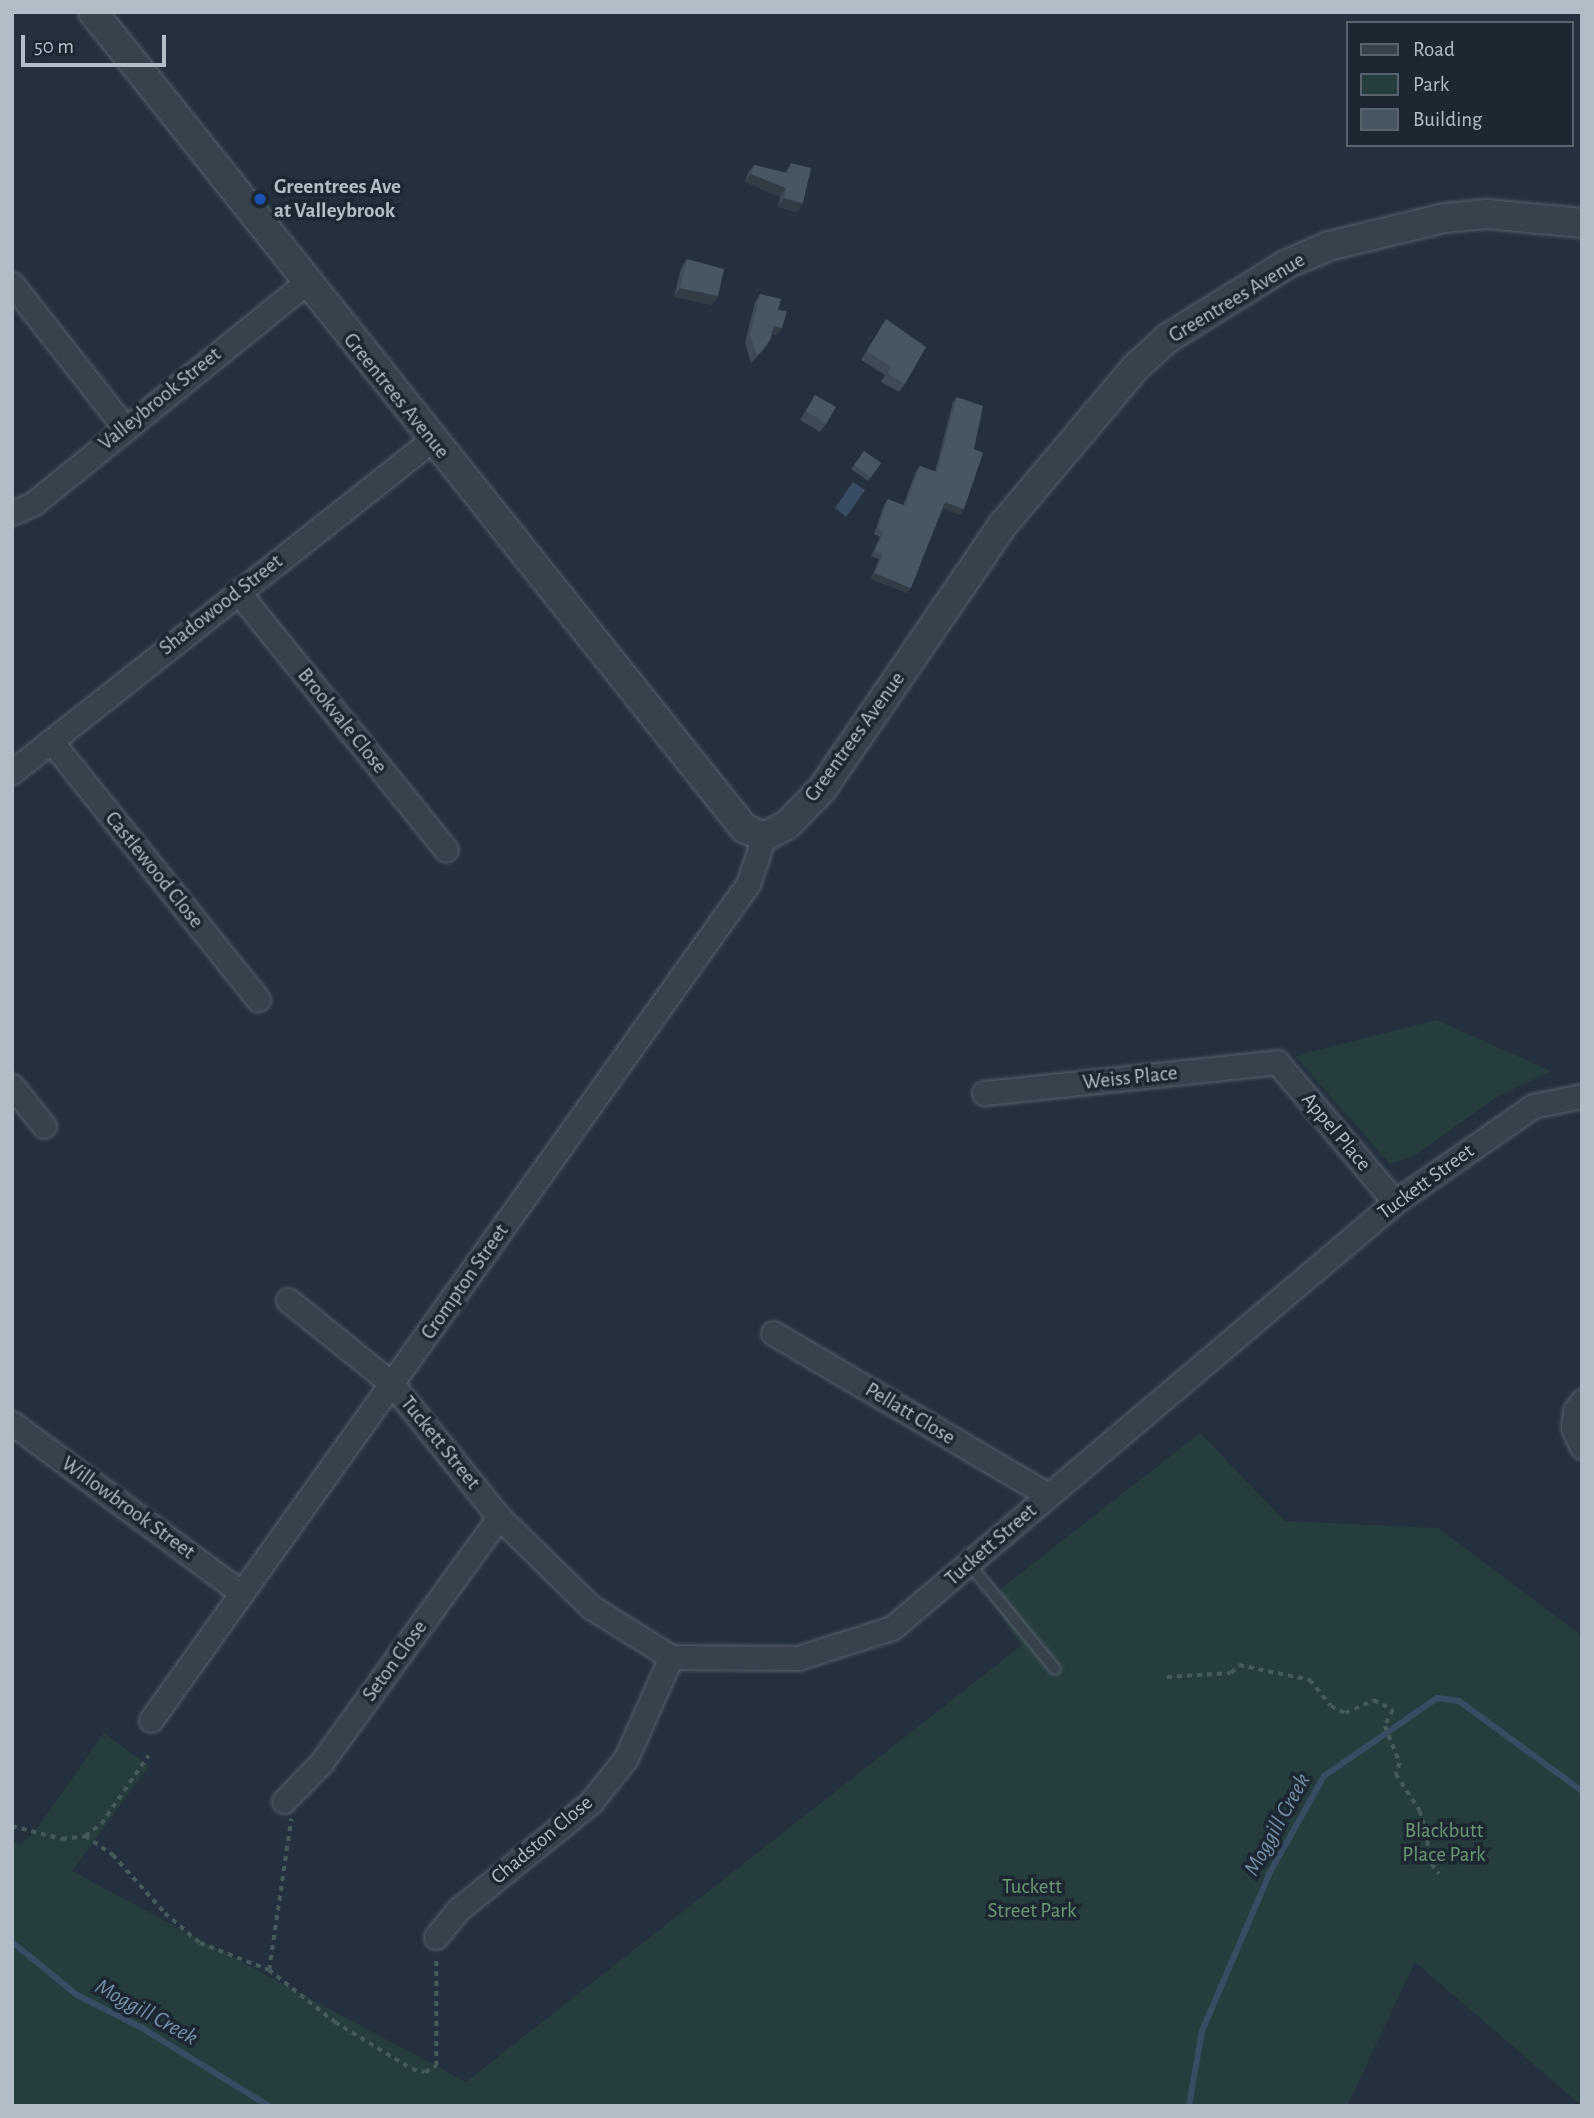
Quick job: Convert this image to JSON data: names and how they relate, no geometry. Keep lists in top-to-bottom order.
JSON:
{
  "streets": {
    "street": [
      "Greentrees Avenue",
      "Valleybrook Street",
      "Shadowood Street",
      "Brookvale Close",
      "Castlewood Close",
      "Weiss Place",
      "Appel Place",
      "Tuckett Street",
      "Crompton Street",
      "Pellatt Close",
      "Willowbrook Street",
      "Seton Close",
      "Chadston Close"
    ]
  },
  "crossings": [
    ["Greentrees Avenue", "Valleybrook Street"],
    ["Greentrees Avenue", "Shadowood Street"],
    ["Greentrees Avenue", "Crompton Street"],
    ["Shadowood Street", "Brookvale Close"],
    ["Shadowood Street", "Castlewood Close"],
    ["Weiss Place", "Appel Place"],
    ["Appel Place", "Tuckett Street"],
    ["Tuckett Street", "Crompton Street"],
    ["Tuckett Street", "Pellatt Close"],
    ["Tuckett Street", "Seton Close"],
    ["Tuckett Street", "Chadston Close"],
    ["Crompton Street", "Willowbrook Street"]
  ],
  "water": ["Moggill Creek"],
  "parks": ["Blackbutt Place Park", "Tuckett Street Park"],
  "places": ["Greentrees Ave at Valleybrook"],
  "legend": ["Road", "Park", "Building"],
  "scale_bar": "50 m"
}
